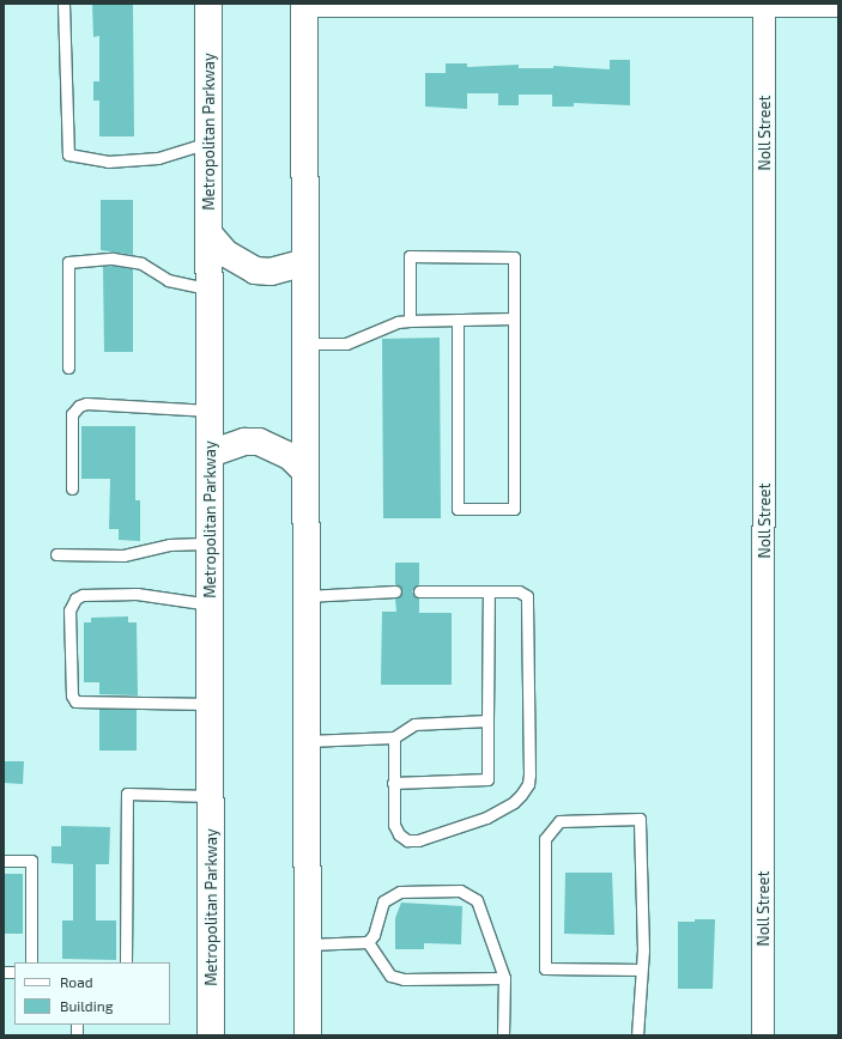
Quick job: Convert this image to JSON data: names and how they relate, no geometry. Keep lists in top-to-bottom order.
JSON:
{
  "streets": {
    "main road": ["Metropolitan Parkway"],
    "street": ["Noll Street"]
  },
  "legend": ["Road", "Building"]
}
